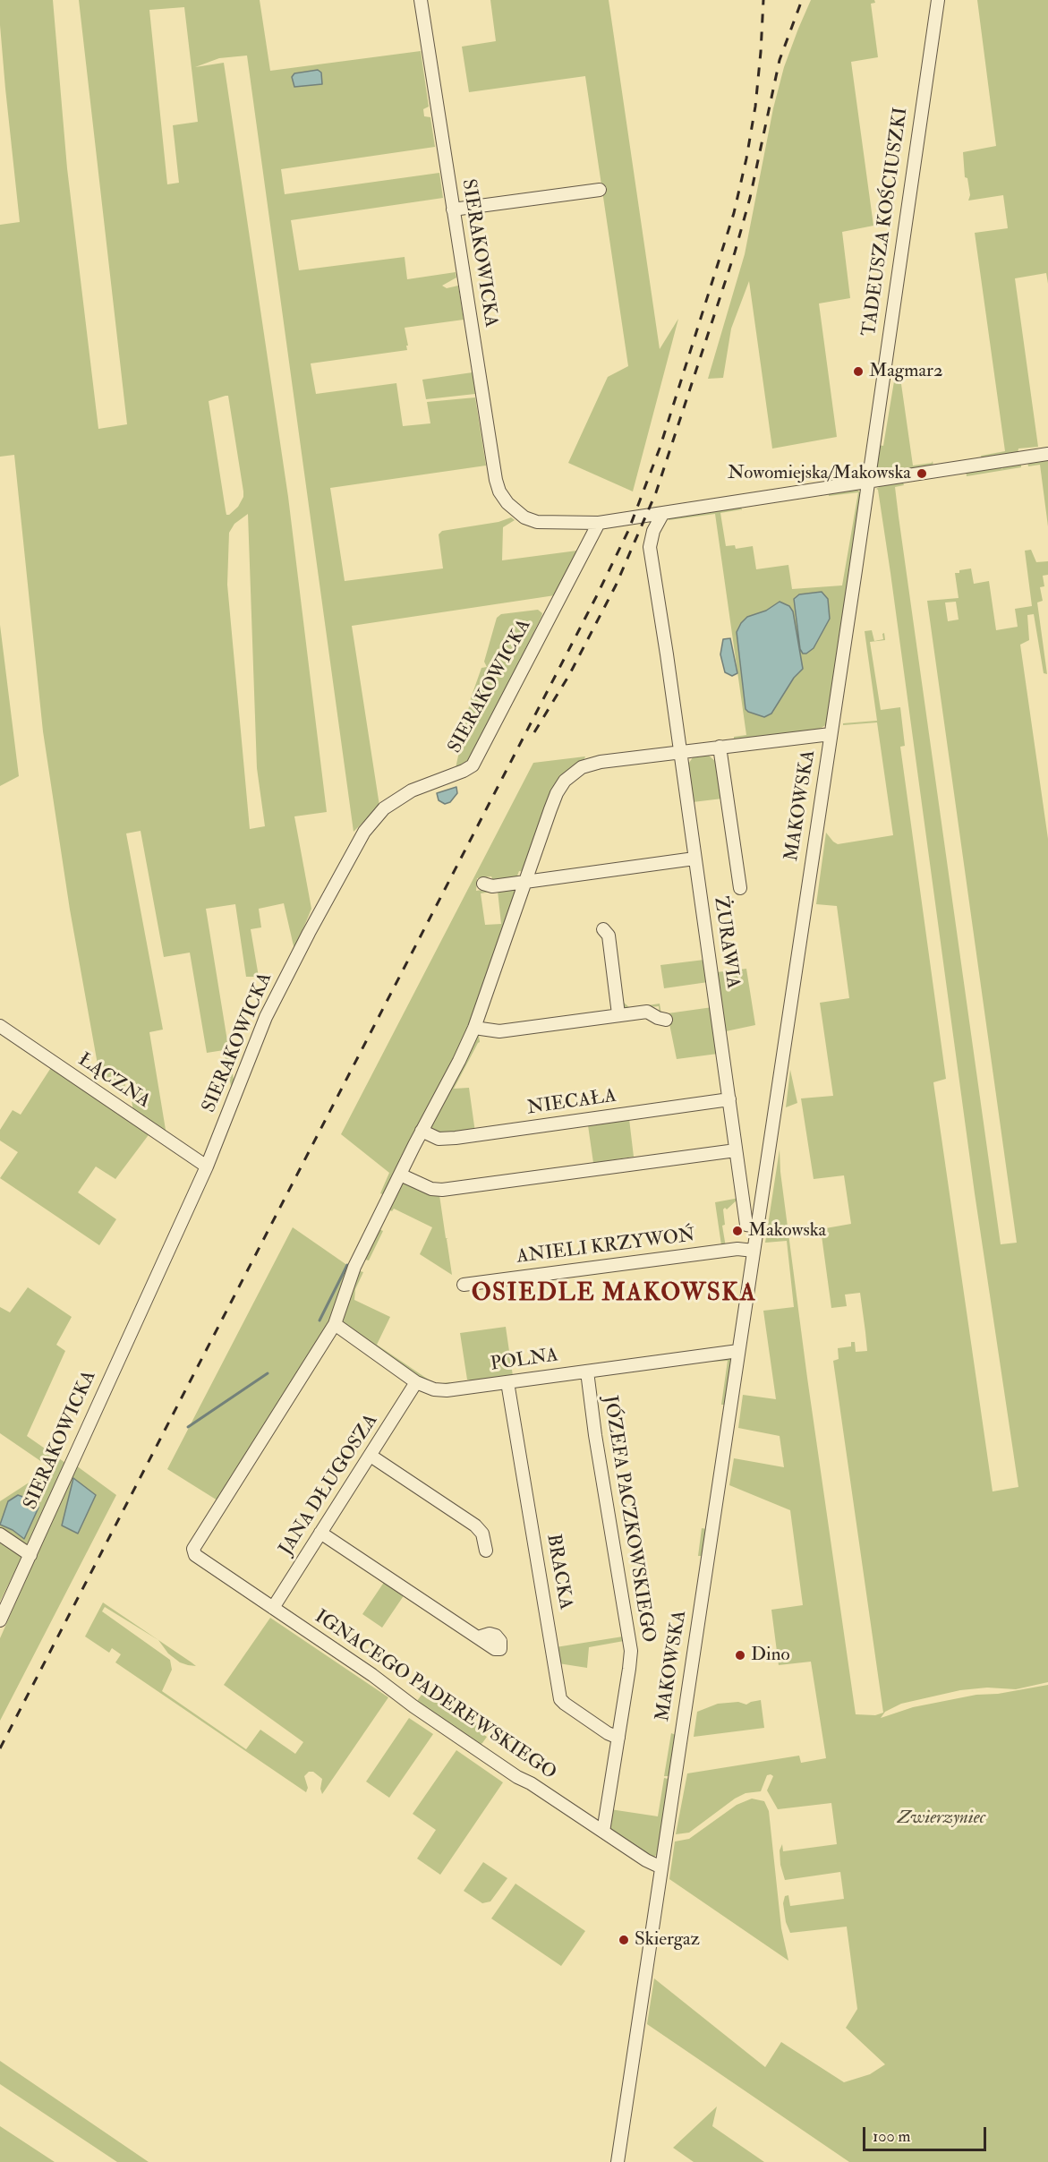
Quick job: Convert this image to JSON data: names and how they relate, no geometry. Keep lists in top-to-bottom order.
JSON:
{
  "streets": {
    "street": [
      "TADEUSZA KOŚCIUSZKI",
      "SIERAKOWICKA",
      "MAKOWSKA",
      "ŻURAWIA",
      "ŁĄCZNA",
      "NIECAŁA",
      "ANIELI KRZYWOŃ",
      "POLNA",
      "JANA DŁUGOSZA",
      "JÓZEFA PACZKOWSKIEGO",
      "BRACKA",
      "IGNACEGO PADEREWSKIEGO"
    ]
  },
  "crossings": [
    ["TADEUSZA KOŚCIUSZKI", "MAKOWSKA"],
    ["SIERAKOWICKA", "ŁĄCZNA"],
    ["MAKOWSKA", "ŻURAWIA"],
    ["MAKOWSKA", "ANIELI KRZYWOŃ"],
    ["MAKOWSKA", "POLNA"],
    ["MAKOWSKA", "IGNACEGO PADEREWSKIEGO"],
    ["ŻURAWIA", "NIECAŁA"],
    ["POLNA", "JANA DŁUGOSZA"],
    ["POLNA", "JÓZEFA PACZKOWSKIEGO"],
    ["POLNA", "BRACKA"],
    ["POLNA", "IGNACEGO PADEREWSKIEGO"],
    ["JANA DŁUGOSZA", "IGNACEGO PADEREWSKIEGO"],
    ["JÓZEFA PACZKOWSKIEGO", "BRACKA"],
    ["JÓZEFA PACZKOWSKIEGO", "IGNACEGO PADEREWSKIEGO"]
  ],
  "districts": ["OSIEDLE MAKOWSKA"],
  "parks": ["Zwierzyniec"],
  "places": [
    "Magmar2",
    "Nowomiejska/Makowska",
    "Makowska",
    "Dino",
    "Skiergaz"
  ],
  "scale_bar": "100 m"
}
